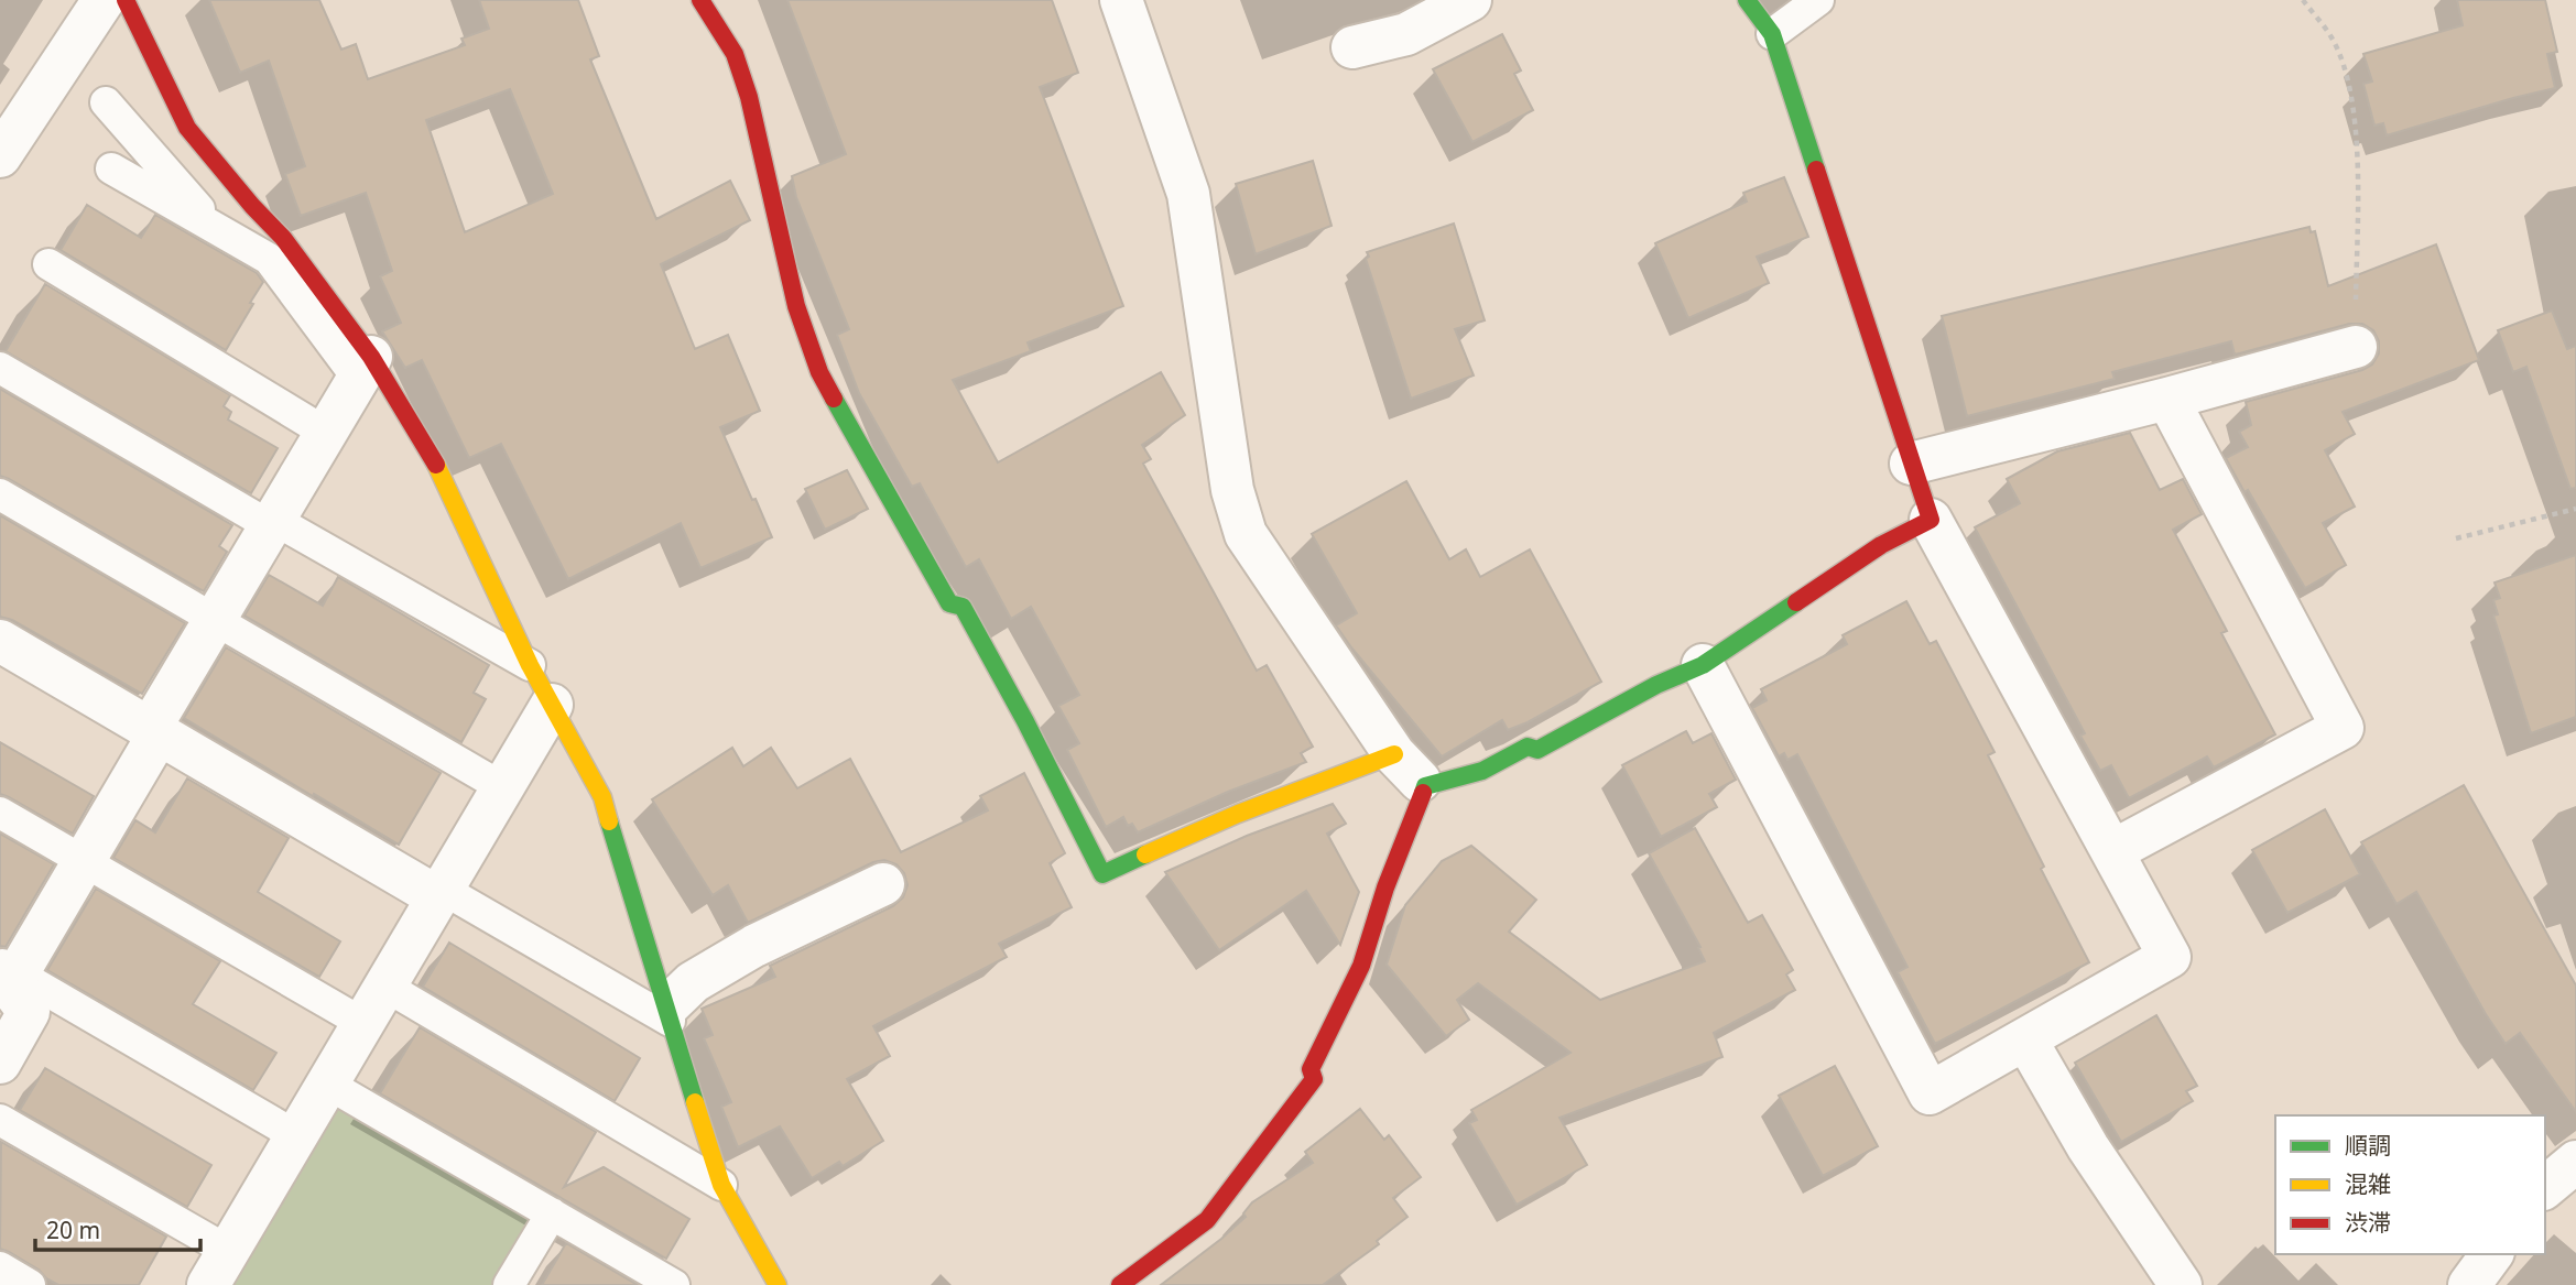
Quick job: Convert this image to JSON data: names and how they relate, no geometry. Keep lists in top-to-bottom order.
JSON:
{
  "legend": ["順調", "混雑", "渋滞"],
  "scale_bar": "20 m"
}
